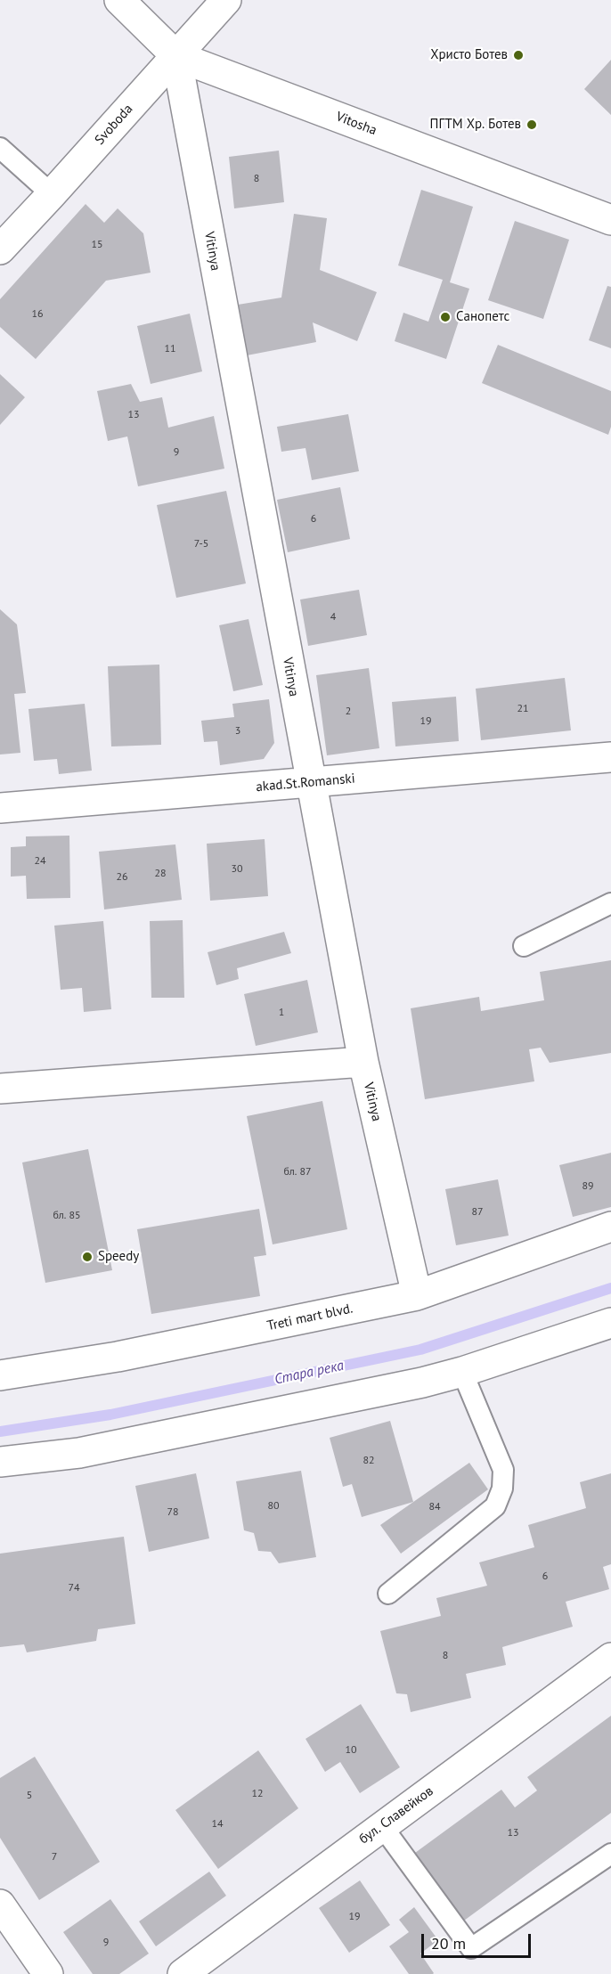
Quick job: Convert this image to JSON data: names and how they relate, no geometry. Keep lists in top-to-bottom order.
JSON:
{
  "streets": {
    "street": [
      "Vitosha",
      "Svoboda",
      "Vitinya",
      "akad.St.Romanski",
      "Treti mart blvd.",
      "бул. Славейков"
    ]
  },
  "crossings": [
    ["Vitosha", "Svoboda"],
    ["Vitosha", "Vitinya"],
    ["Svoboda", "Vitinya"],
    ["Vitinya", "akad.St.Romanski"],
    ["Vitinya", "Treti mart blvd."]
  ],
  "water": ["Стара река"],
  "places": [
    "Христо Ботев",
    "ПГТМ Хр. Ботев",
    "Санопетс",
    "Speedy"
  ],
  "house_numbers": [
    "8",
    "15",
    "16",
    "11",
    "13",
    "9",
    "6",
    "7-5",
    "4",
    "21",
    "2",
    "19",
    "3",
    "24",
    "30",
    "28",
    "26",
    "1",
    "бл. 87",
    "89",
    "87",
    "бл. 85",
    "82",
    "80",
    "84",
    "78",
    "6",
    "74",
    "8",
    "10",
    "12",
    "5",
    "14",
    "13",
    "7",
    "19",
    "9"
  ],
  "scale_bar": "20 m"
}
